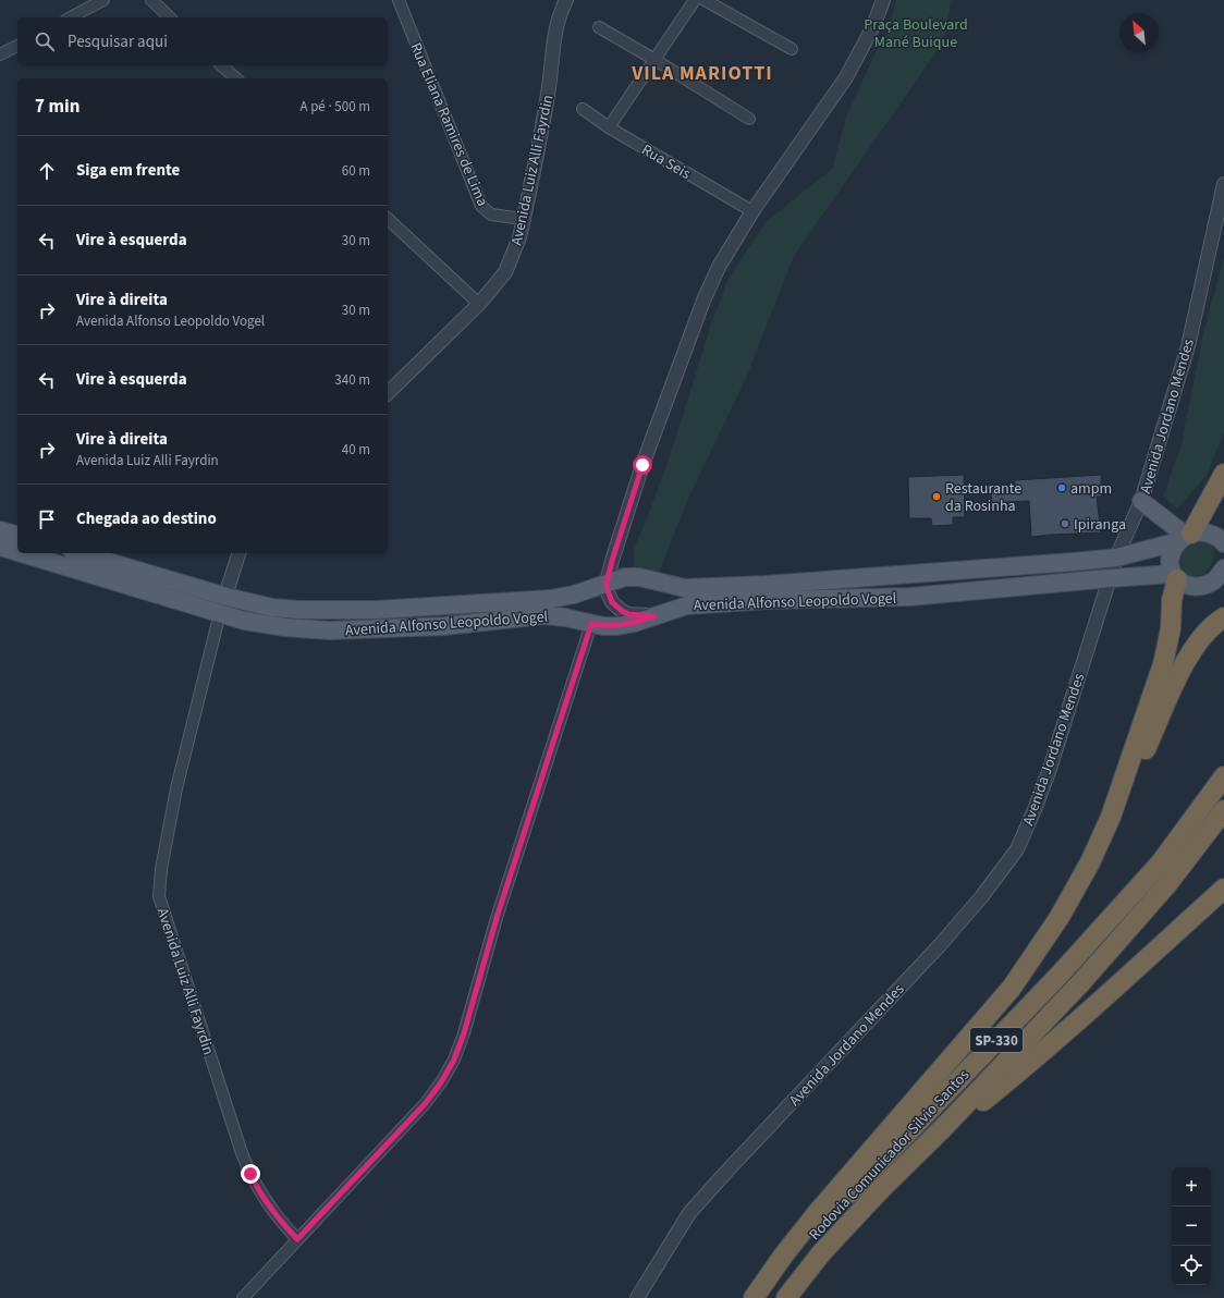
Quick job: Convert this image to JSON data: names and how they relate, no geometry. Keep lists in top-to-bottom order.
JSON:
{
  "streets": {
    "highway": ["SP-330", "Rodovia Comunicador Silvio Santos"],
    "main road": ["Avenida Alfonso Leopoldo Vogel"],
    "street": [
      "Rua Eliana Ramires de Lima",
      "Rua Seis",
      "Avenida Luiz Alli Fayrdin",
      "Avenida Jordano Mendes"
    ]
  },
  "crossings": [
    ["Rua Eliana Ramires de Lima", "Avenida Luiz Alli Fayrdin"],
    ["Avenida Luiz Alli Fayrdin", "Avenida Alfonso Leopoldo Vogel"],
    ["Avenida Jordano Mendes", "Avenida Alfonso Leopoldo Vogel"]
  ],
  "districts": ["VILA MARIOTTI"],
  "parks": ["Praça Boulevard Mané Buique"],
  "places": ["ampm", "Restaurante da Rosinha", "Ipiranga"],
  "north": "top left",
  "page": {
    "search": "Pesquisar aqui",
    "heading": ["7 min", "A pé · 500 m"],
    "list": [
      ["Siga em frente", "60 m"],
      ["Vire à esquerda", "30 m"],
      ["Vire à direita", "Avenida Alfonso Leopoldo Vogel", "30 m"],
      ["Vire à esquerda", "340 m"],
      ["Vire à direita", "Avenida Luiz Alli Fayrdin", "40 m"],
      "Chegada ao destino"
    ],
    "map_buttons": ["+", "−"]
  }
}
